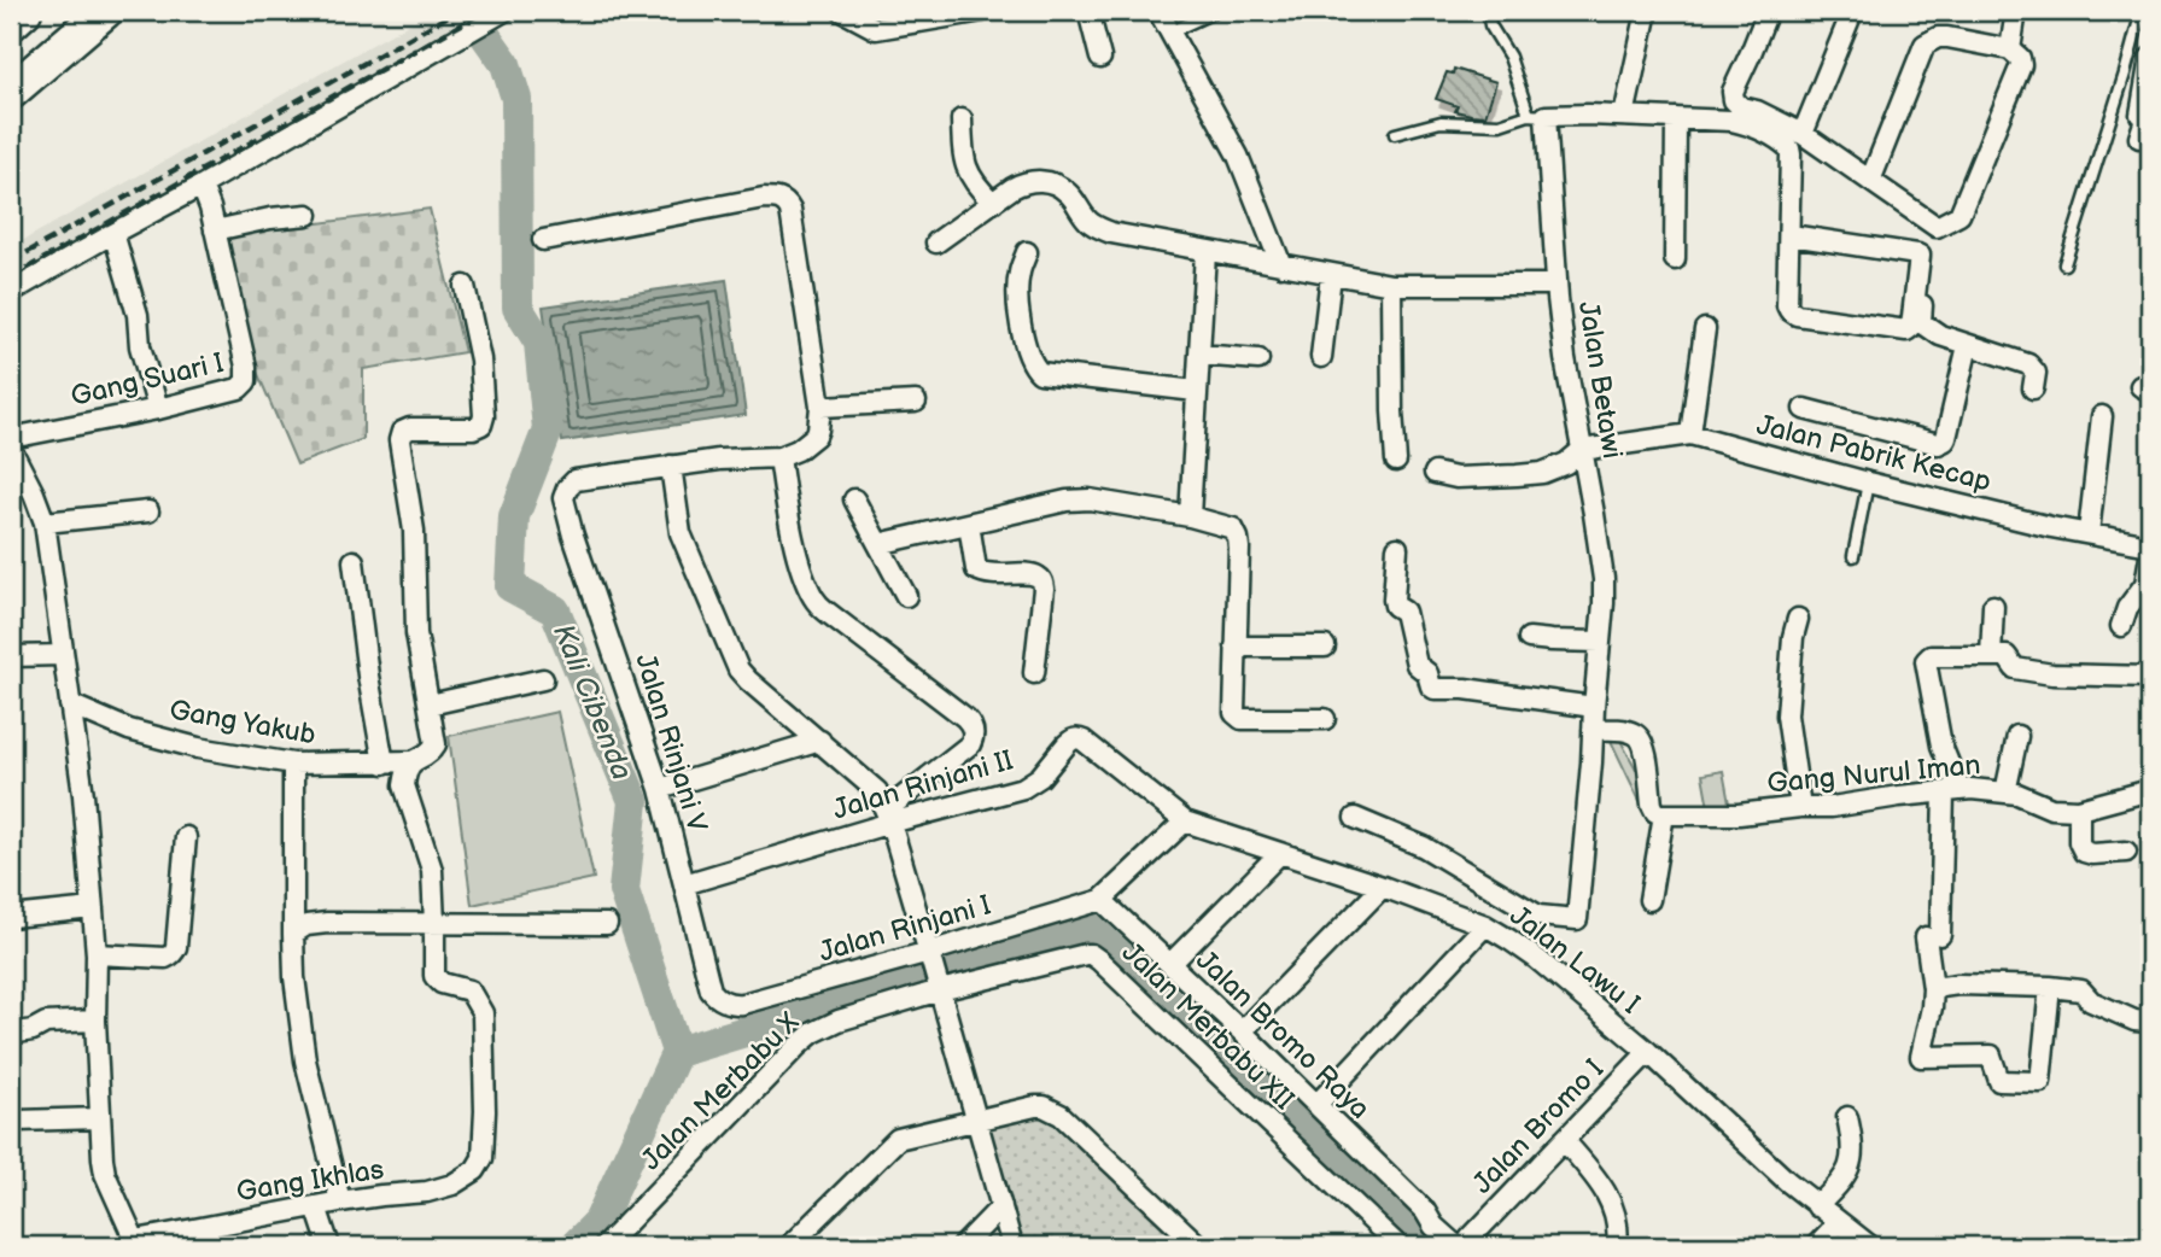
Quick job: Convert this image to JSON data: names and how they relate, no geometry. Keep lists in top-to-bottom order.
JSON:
{
  "streets": {
    "street": [
      "Gang Suari I",
      "Jalan Betawi",
      "Jalan Pabrik Kecap",
      "Gang Yakub",
      "Jalan Rinjani V",
      "Gang Nurul Iman",
      "Jalan Rinjani II",
      "Jalan Rinjani I",
      "Jalan Lawu I",
      "Jalan Merbabu XII",
      "Jalan Bromo Raya",
      "Jalan Merbabu X",
      "Jalan Bromo I",
      "Gang Ikhlas"
    ]
  },
  "crossings": [
    ["Jalan Betawi", "Jalan Pabrik Kecap"],
    ["Jalan Rinjani V", "Jalan Rinjani II"],
    ["Jalan Rinjani V", "Jalan Rinjani I"],
    ["Jalan Rinjani II", "Jalan Lawu I"],
    ["Jalan Rinjani I", "Jalan Bromo Raya"],
    ["Jalan Lawu I", "Jalan Bromo I"],
    ["Jalan Merbabu XII", "Jalan Merbabu X"],
    ["Jalan Bromo Raya", "Jalan Bromo I"]
  ],
  "water": ["Kali Cibenda"]
}
